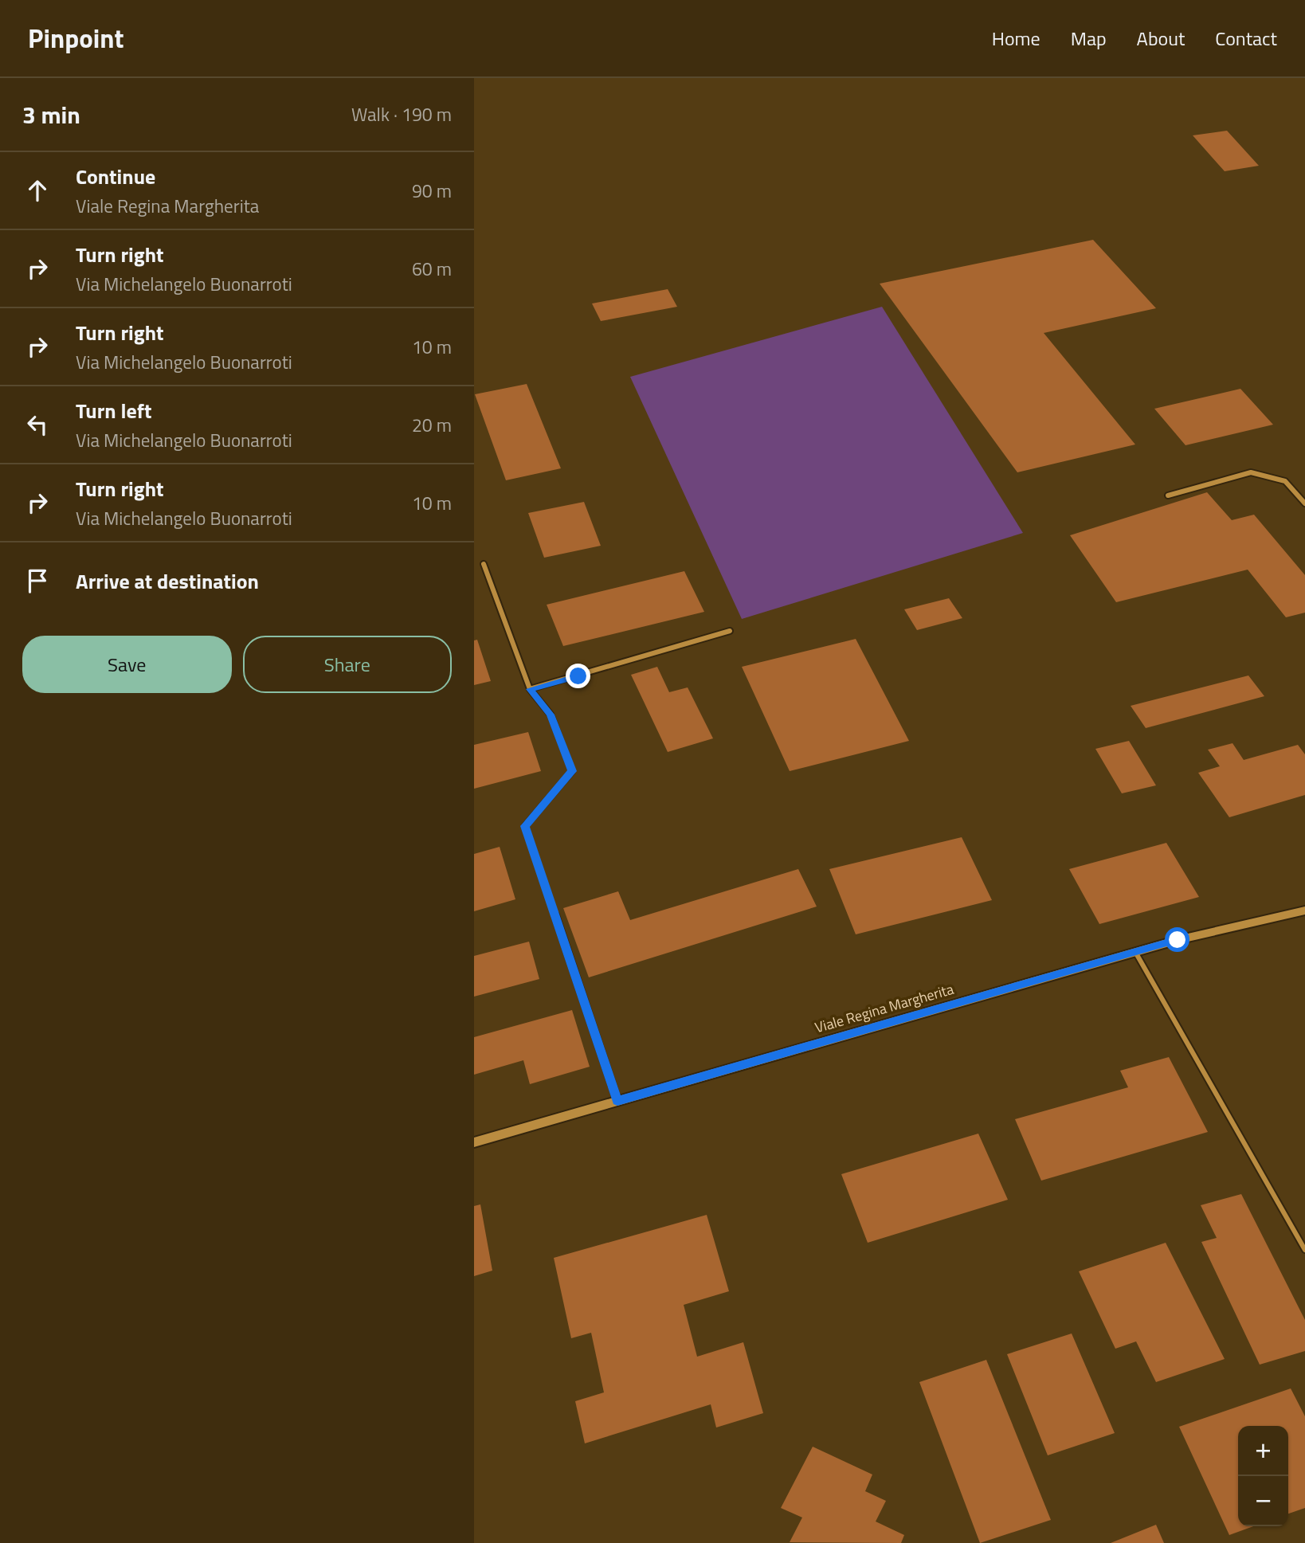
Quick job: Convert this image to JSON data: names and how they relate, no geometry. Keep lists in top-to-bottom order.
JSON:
{
  "streets": {
    "street": ["Viale Regina Margherita"]
  },
  "page": {
    "header": "Pinpoint",
    "nav": [
      "Home",
      "Map",
      "About",
      "Contact"
    ],
    "heading": ["3 min", "Walk · 190 m"],
    "list": [
      ["Continue", "Viale Regina Margherita", "90 m"],
      ["Turn right", "Via Michelangelo Buonarroti", "60 m"],
      ["Turn right", "Via Michelangelo Buonarroti", "10 m"],
      ["Turn left", "Via Michelangelo Buonarroti", "20 m"],
      ["Turn right", "Via Michelangelo Buonarroti", "10 m"],
      "Arrive at destination"
    ],
    "buttons": ["Save", "Share"],
    "map_buttons": ["+", "−"]
  }
}
